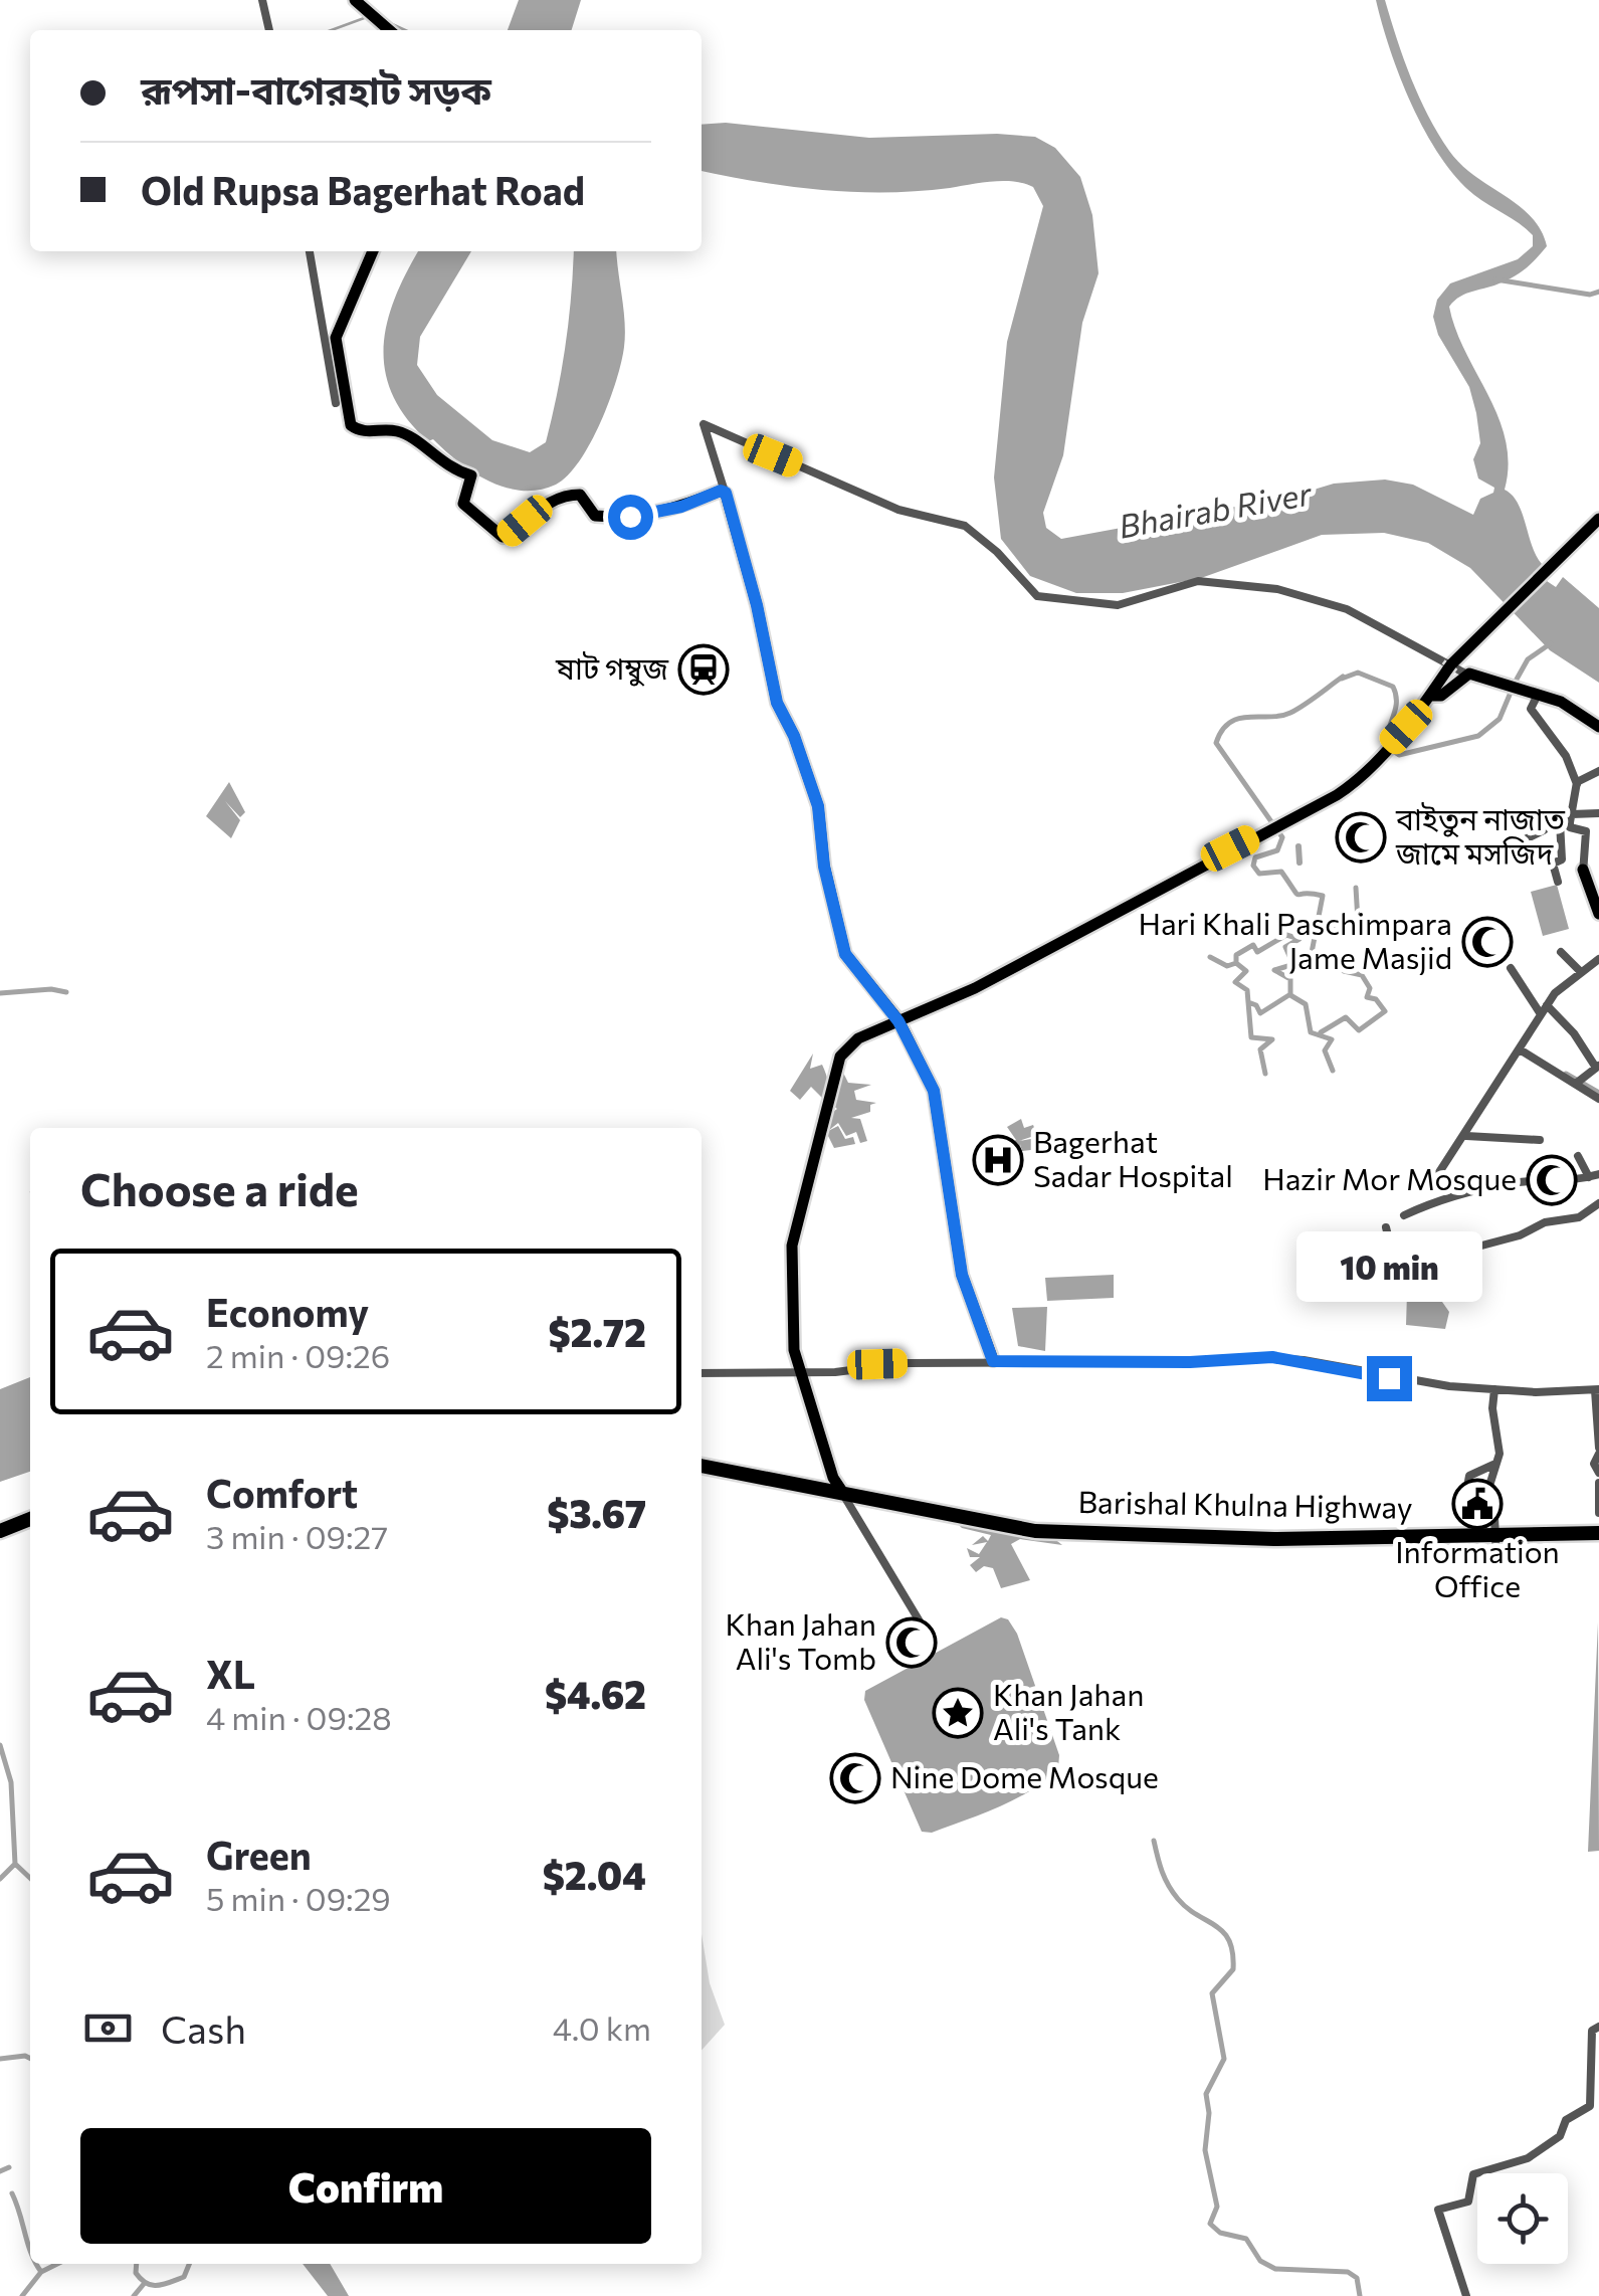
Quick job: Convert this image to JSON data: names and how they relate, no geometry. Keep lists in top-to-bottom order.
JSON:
{
  "streets": {
    "highway": ["Barishal Khulna Highway"]
  },
  "water": ["Bhairab River"],
  "places": {
    "station": ["ষাট গম্বুজ"],
    "mosque": [
      "বাইতুন নাজাত জামে মসজিদ",
      "Hari Khali Paschimpara Jame Masjid",
      "Hazir Mor Mosque",
      "Khan Jahan Ali's Tomb",
      "Nine Dome Mosque"
    ],
    "hospital": ["Bagerhat Sadar Hospital"],
    "public building": ["Information Office"],
    "place": ["Khan Jahan Ali's Tank"]
  },
  "page": {
    "banner": ["রূপসা-বাগেরহাট সড়ক", "Old Rupsa Bagerhat Road"],
    "heading": "Choose a ride",
    "bubble": "10 min",
    "list": [
      {
        "name": "Economy",
        "note": "2 min · 09:26",
        "value": "$2.72"
      },
      {
        "name": "Comfort",
        "note": "3 min · 09:27",
        "value": "$3.67"
      },
      {
        "name": "XL",
        "note": "4 min · 09:28",
        "value": "$4.62"
      },
      {
        "name": "Green",
        "note": "5 min · 09:29",
        "value": "$2.04"
      }
    ],
    "pay": ["Cash", "4.0 km"],
    "buttons": "Confirm"
  }
}
